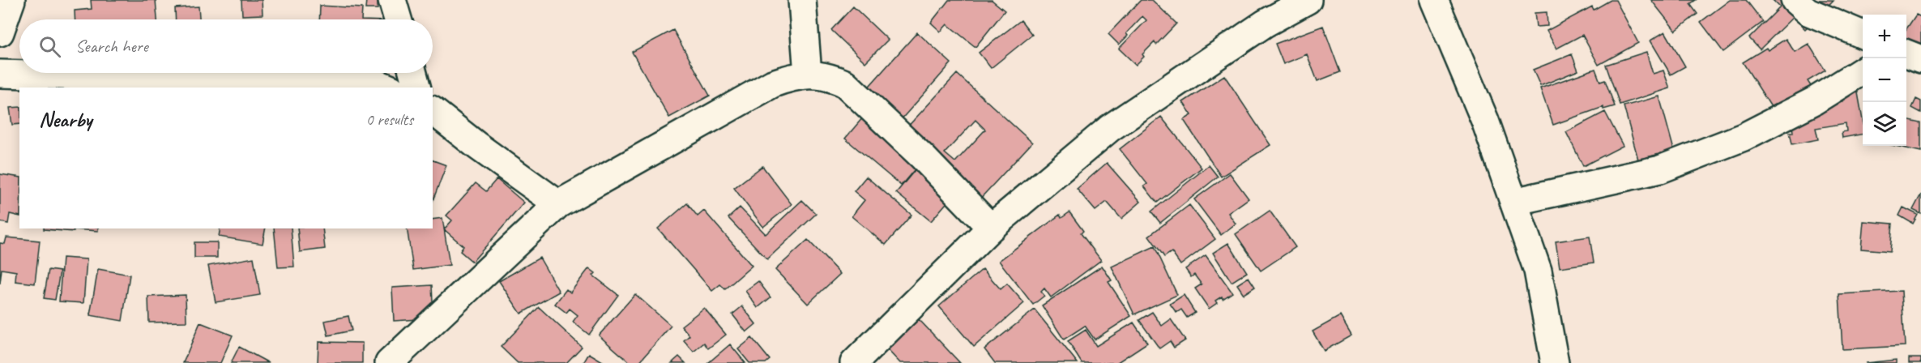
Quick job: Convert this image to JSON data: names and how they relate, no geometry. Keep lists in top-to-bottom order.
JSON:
{
  "page": {
    "map_buttons": ["+", "−"],
    "search": "Search here",
    "heading": ["Nearby", "0 results"]
  }
}
